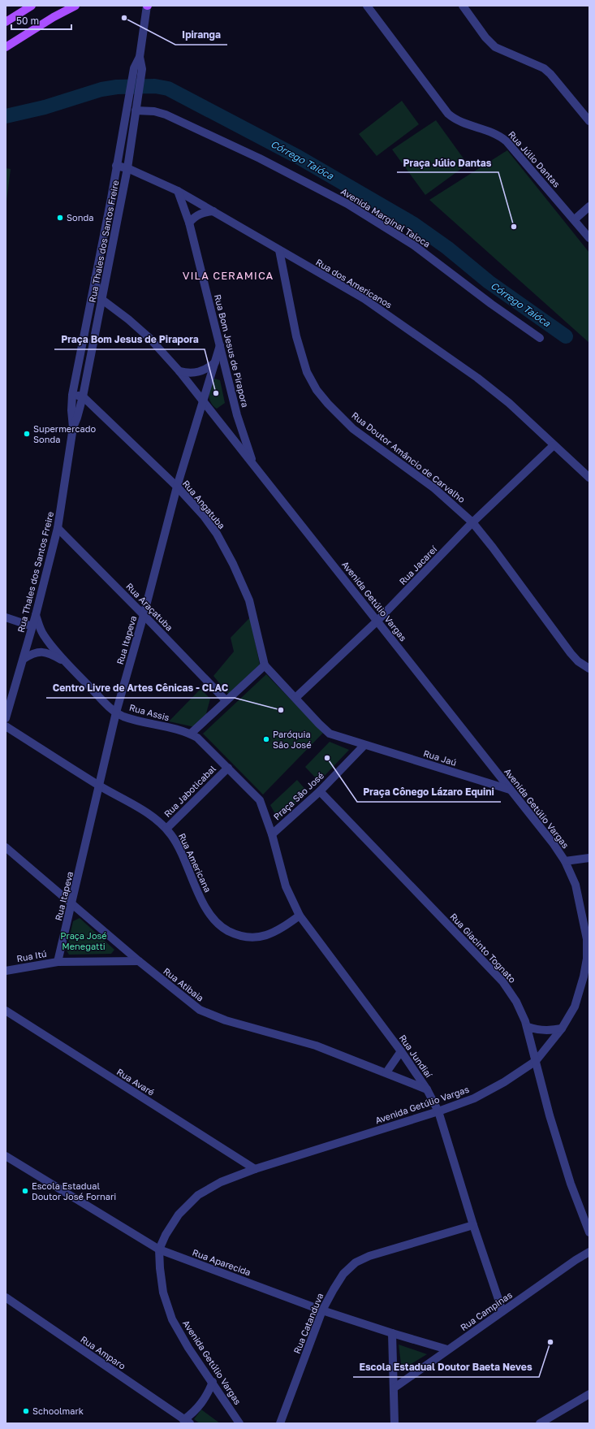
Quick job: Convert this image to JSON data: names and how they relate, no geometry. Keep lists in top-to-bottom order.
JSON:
{
  "streets": {
    "street": [
      "Rua Júlio Dantas",
      "Avenida Marginal Taioca",
      "Rua Thales dos Santos Freire",
      "Rua dos Americanos",
      "Rua Bom Jesus de Pirapora",
      "Rua Doutor Amâncio de Carvalho",
      "Rua Angatuba",
      "Rua Jacareí",
      "Avenida Getúlio Vargas",
      "Rua Araçatuba",
      "Rua Itapeva",
      "Rua Assis",
      "Rua Jaú",
      "Rua Jaboticabal",
      "Praça São José",
      "Rua Americana",
      "Rua Giacinto Tognato",
      "Rua Itú",
      "Rua Atibaia",
      "Rua Jundiaí",
      "Rua Avaré",
      "Rua Aparecida",
      "Rua Campinas",
      "Rua Catanduva",
      "Rua Amparo"
    ]
  },
  "crossings": [
    ["Avenida Marginal Taioca", "Rua Thales dos Santos Freire"],
    ["Rua Thales dos Santos Freire", "Rua dos Americanos"],
    ["Rua Thales dos Santos Freire", "Rua Angatuba"],
    ["Rua Thales dos Santos Freire", "Avenida Getúlio Vargas"],
    ["Rua Thales dos Santos Freire", "Rua Araçatuba"],
    ["Rua Thales dos Santos Freire", "Rua Assis"],
    ["Rua dos Americanos", "Rua Bom Jesus de Pirapora"],
    ["Rua dos Americanos", "Rua Doutor Amâncio de Carvalho"],
    ["Rua dos Americanos", "Rua Jacareí"],
    ["Rua Bom Jesus de Pirapora", "Avenida Getúlio Vargas"],
    ["Rua Bom Jesus de Pirapora", "Rua Itapeva"],
    ["Rua Doutor Amâncio de Carvalho", "Rua Jacareí"],
    ["Rua Angatuba", "Rua Itapeva"],
    ["Rua Jacareí", "Avenida Getúlio Vargas"],
    ["Avenida Getúlio Vargas", "Rua Itapeva"],
    ["Avenida Getúlio Vargas", "Rua Jaú"],
    ["Avenida Getúlio Vargas", "Rua Giacinto Tognato"],
    ["Avenida Getúlio Vargas", "Rua Jundiaí"],
    ["Avenida Getúlio Vargas", "Rua Avaré"],
    ["Avenida Getúlio Vargas", "Rua Aparecida"],
    ["Rua Araçatuba", "Rua Itapeva"],
    ["Rua Itapeva", "Rua Assis"],
    ["Rua Itapeva", "Rua Americana"],
    ["Rua Itapeva", "Rua Itú"],
    ["Rua Itapeva", "Rua Atibaia"],
    ["Rua Assis", "Praça São José"],
    ["Rua Jaú", "Praça São José"],
    ["Rua Jaboticabal", "Praça São José"],
    ["Rua Jaboticabal", "Rua Americana"],
    ["Praça São José", "Rua Giacinto Tognato"],
    ["Praça São José", "Rua Jundiaí"],
    ["Rua Americana", "Rua Jundiaí"],
    ["Rua Itú", "Rua Atibaia"],
    ["Rua Atibaia", "Rua Jundiaí"],
    ["Rua Jundiaí", "Rua Campinas"],
    ["Rua Jundiaí", "Rua Catanduva"],
    ["Rua Aparecida", "Rua Campinas"],
    ["Rua Aparecida", "Rua Catanduva"]
  ],
  "districts": ["VILA CERAMICA"],
  "water": ["Córrego Taióca"],
  "parks": ["Praça José Menegatti"],
  "places": [
    "Ipiranga",
    "Sonda",
    "Praça Júlio Dantas",
    "Praça Bom Jesus de Pirapora",
    "Supermercado Sonda",
    "Centro Livre de Artes Cênicas - CLAC",
    "Paróquia São José",
    "Praça Cônego Lázaro Equini",
    "Escola Estadual Doutor José Fornari",
    "Escola Estadual Doutor Baeta Neves",
    "Schoolmark"
  ],
  "scale_bar": "50 m"
}
